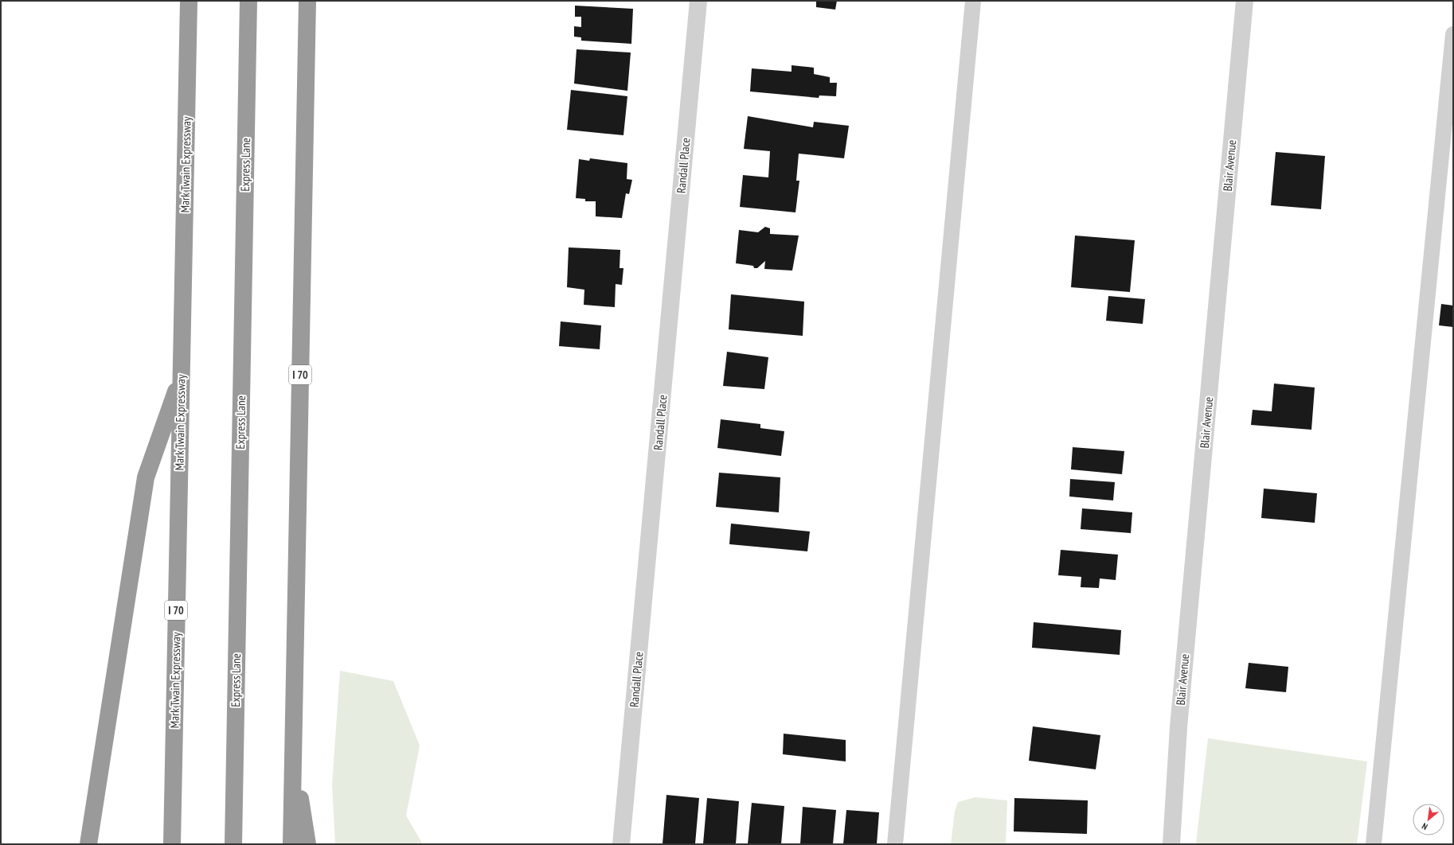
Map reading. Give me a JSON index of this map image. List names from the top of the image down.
{
  "streets": {
    "highway": ["Mark Twain Expressway", "Express Lane", "I 70"],
    "street": ["Randall Place", "Blair Avenue"]
  },
  "north": "bottom left"
}
